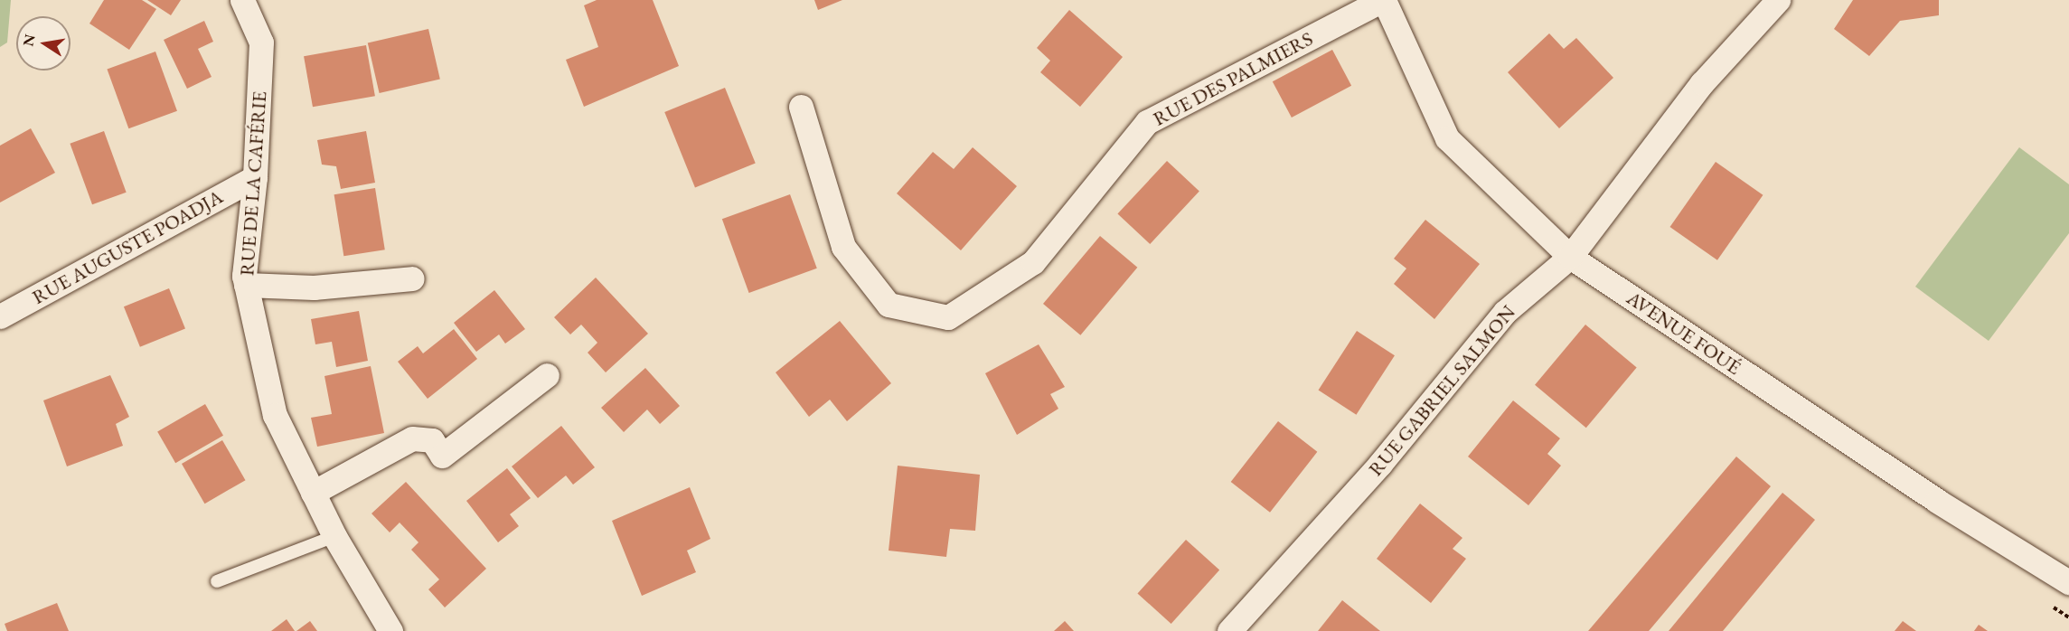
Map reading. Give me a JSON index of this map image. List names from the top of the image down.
{
  "streets": {
    "street": [
      "RUE DES PALMIERS",
      "RUE DE LA CAFÉRIE",
      "RUE AUGUSTE POADJA",
      "AVENUE FOUÉ",
      "RUE GABRIEL SALMON"
    ]
  },
  "crossings": [
    ["RUE DES PALMIERS", "AVENUE FOUÉ"],
    ["RUE DE LA CAFÉRIE", "RUE AUGUSTE POADJA"],
    ["AVENUE FOUÉ", "RUE GABRIEL SALMON"]
  ],
  "north": "left"
}
